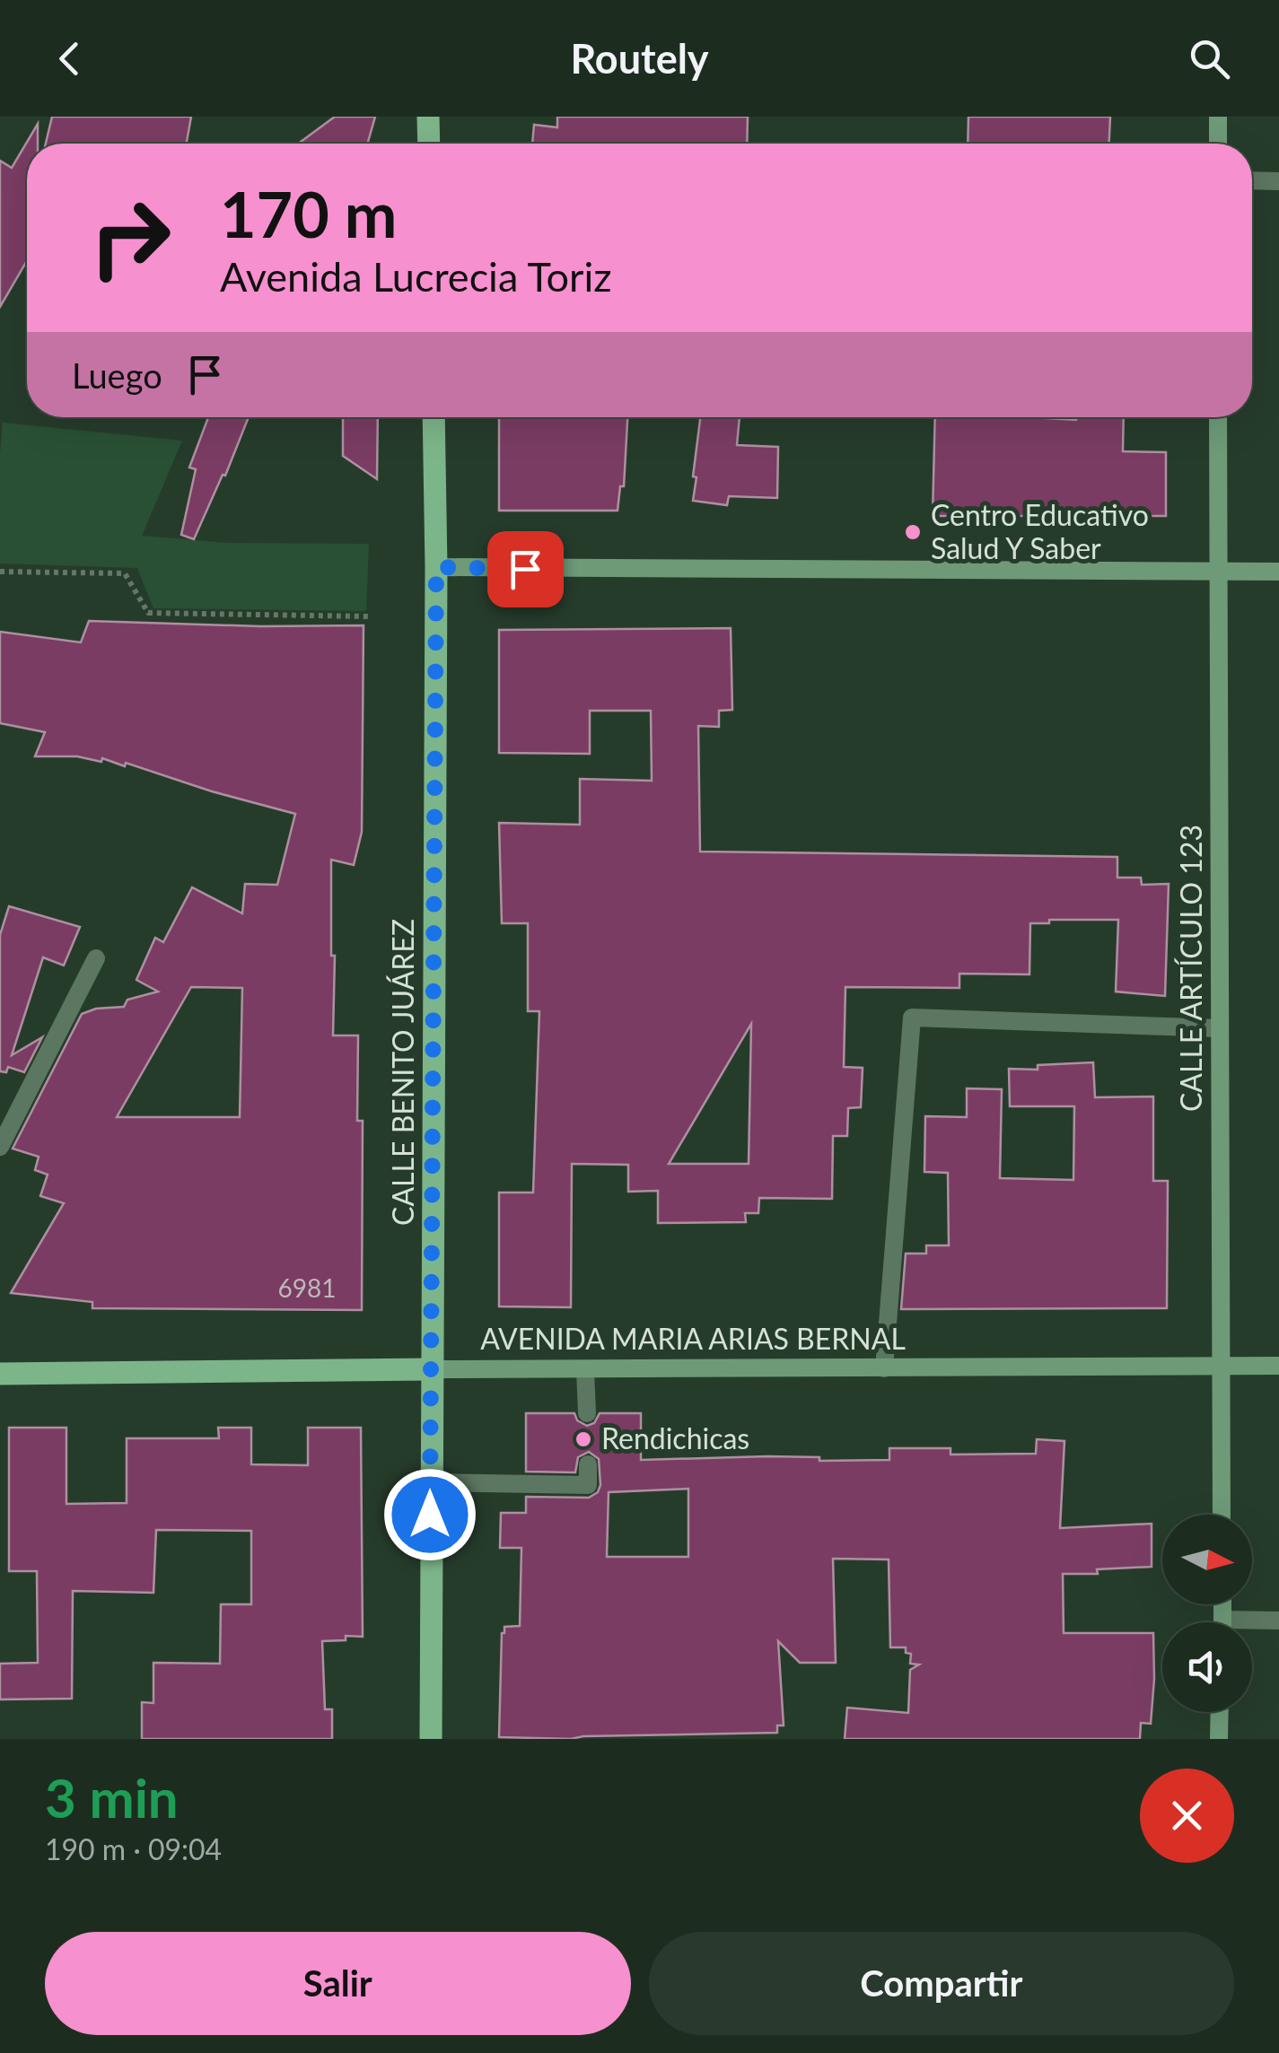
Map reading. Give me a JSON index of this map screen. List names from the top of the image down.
{
  "streets": {
    "main road": ["CALLE BENITO JUÁREZ", "AVENIDA MARIA ARIAS BERNAL"],
    "street": ["CALLE ARTÍCULO 123"]
  },
  "crossings": [
    ["CALLE ARTÍCULO 123", "AVENIDA MARIA ARIAS BERNAL"],
    ["CALLE BENITO JUÁREZ", "AVENIDA MARIA ARIAS BERNAL"]
  ],
  "places": ["Centro Educativo Salud Y Saber", "Rendichicas"],
  "house_numbers": ["6981"],
  "north": "right",
  "page": {
    "header": "Routely",
    "turn": ["170 m", "Avenida Lucrecia Toriz"],
    "then": "Luego",
    "heading": ["3 min", "190 m · 09:04"],
    "buttons": ["Salir", "Compartir"]
  }
}
